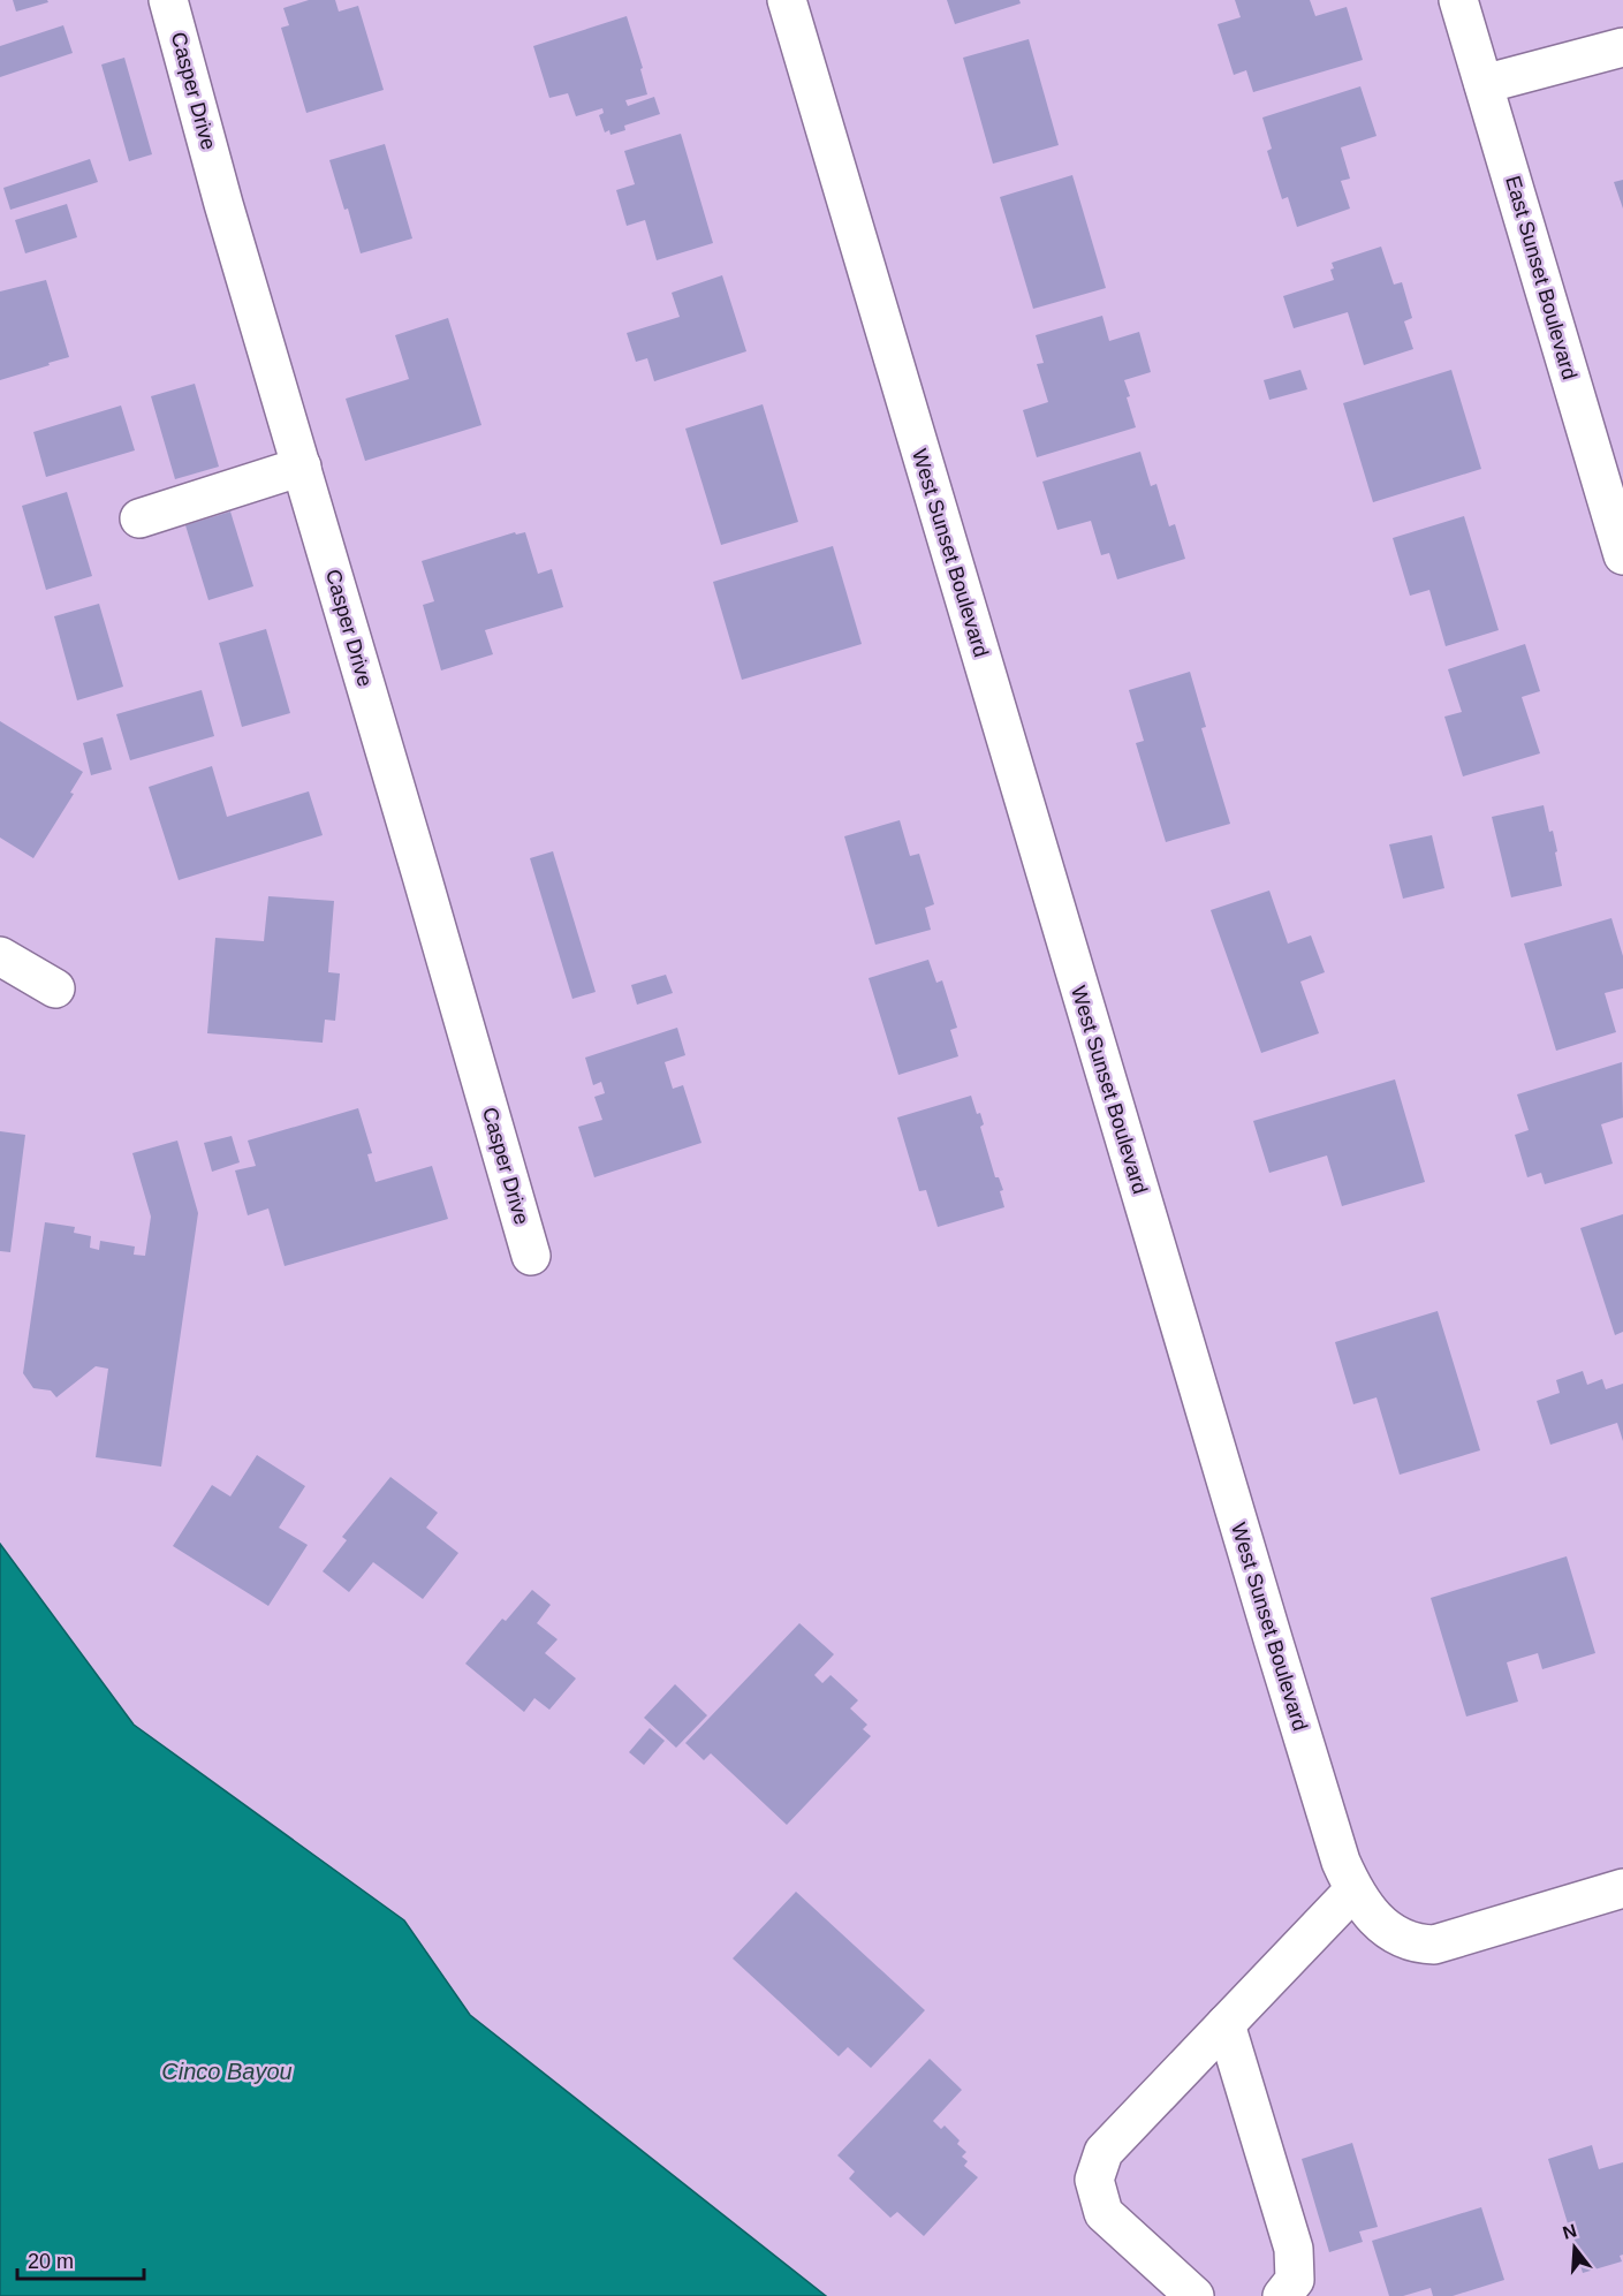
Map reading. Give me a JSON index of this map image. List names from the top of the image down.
{
  "streets": {
    "street": ["Casper Drive", "East Sunset Boulevard", "West Sunset Boulevard"]
  },
  "water": ["Cinco Bayou"],
  "scale_bar": "20 m",
  "north": "top"
}
